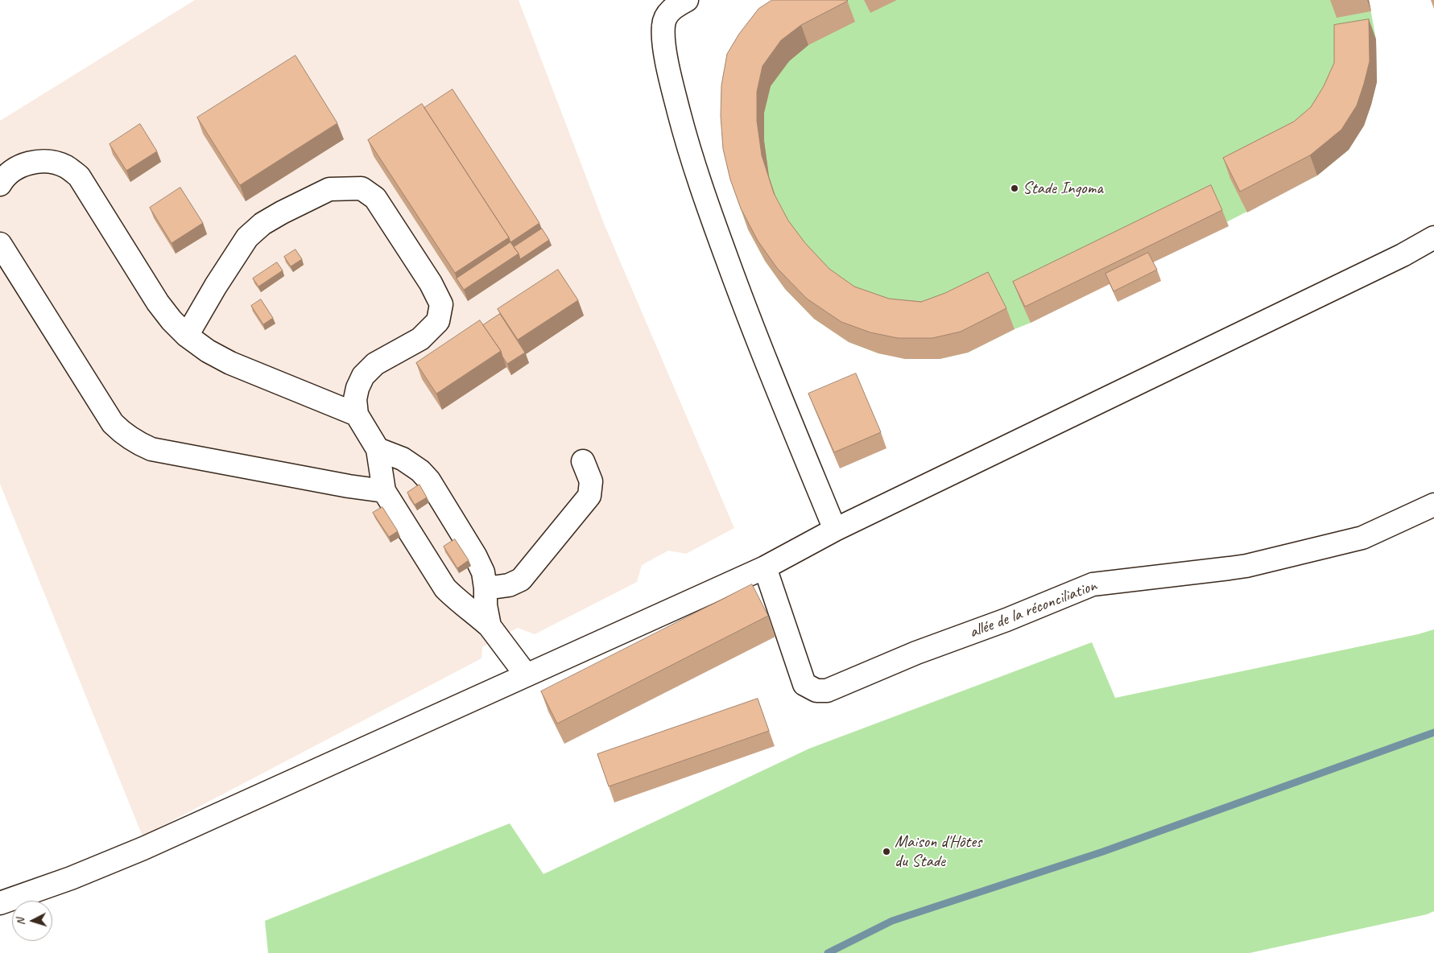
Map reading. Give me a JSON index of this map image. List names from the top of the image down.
{
  "streets": {
    "street": ["allée de la réconciliation"]
  },
  "places": ["Stade Ingoma", "Maison d'Hôtes du Stade"],
  "north": "left"
}
